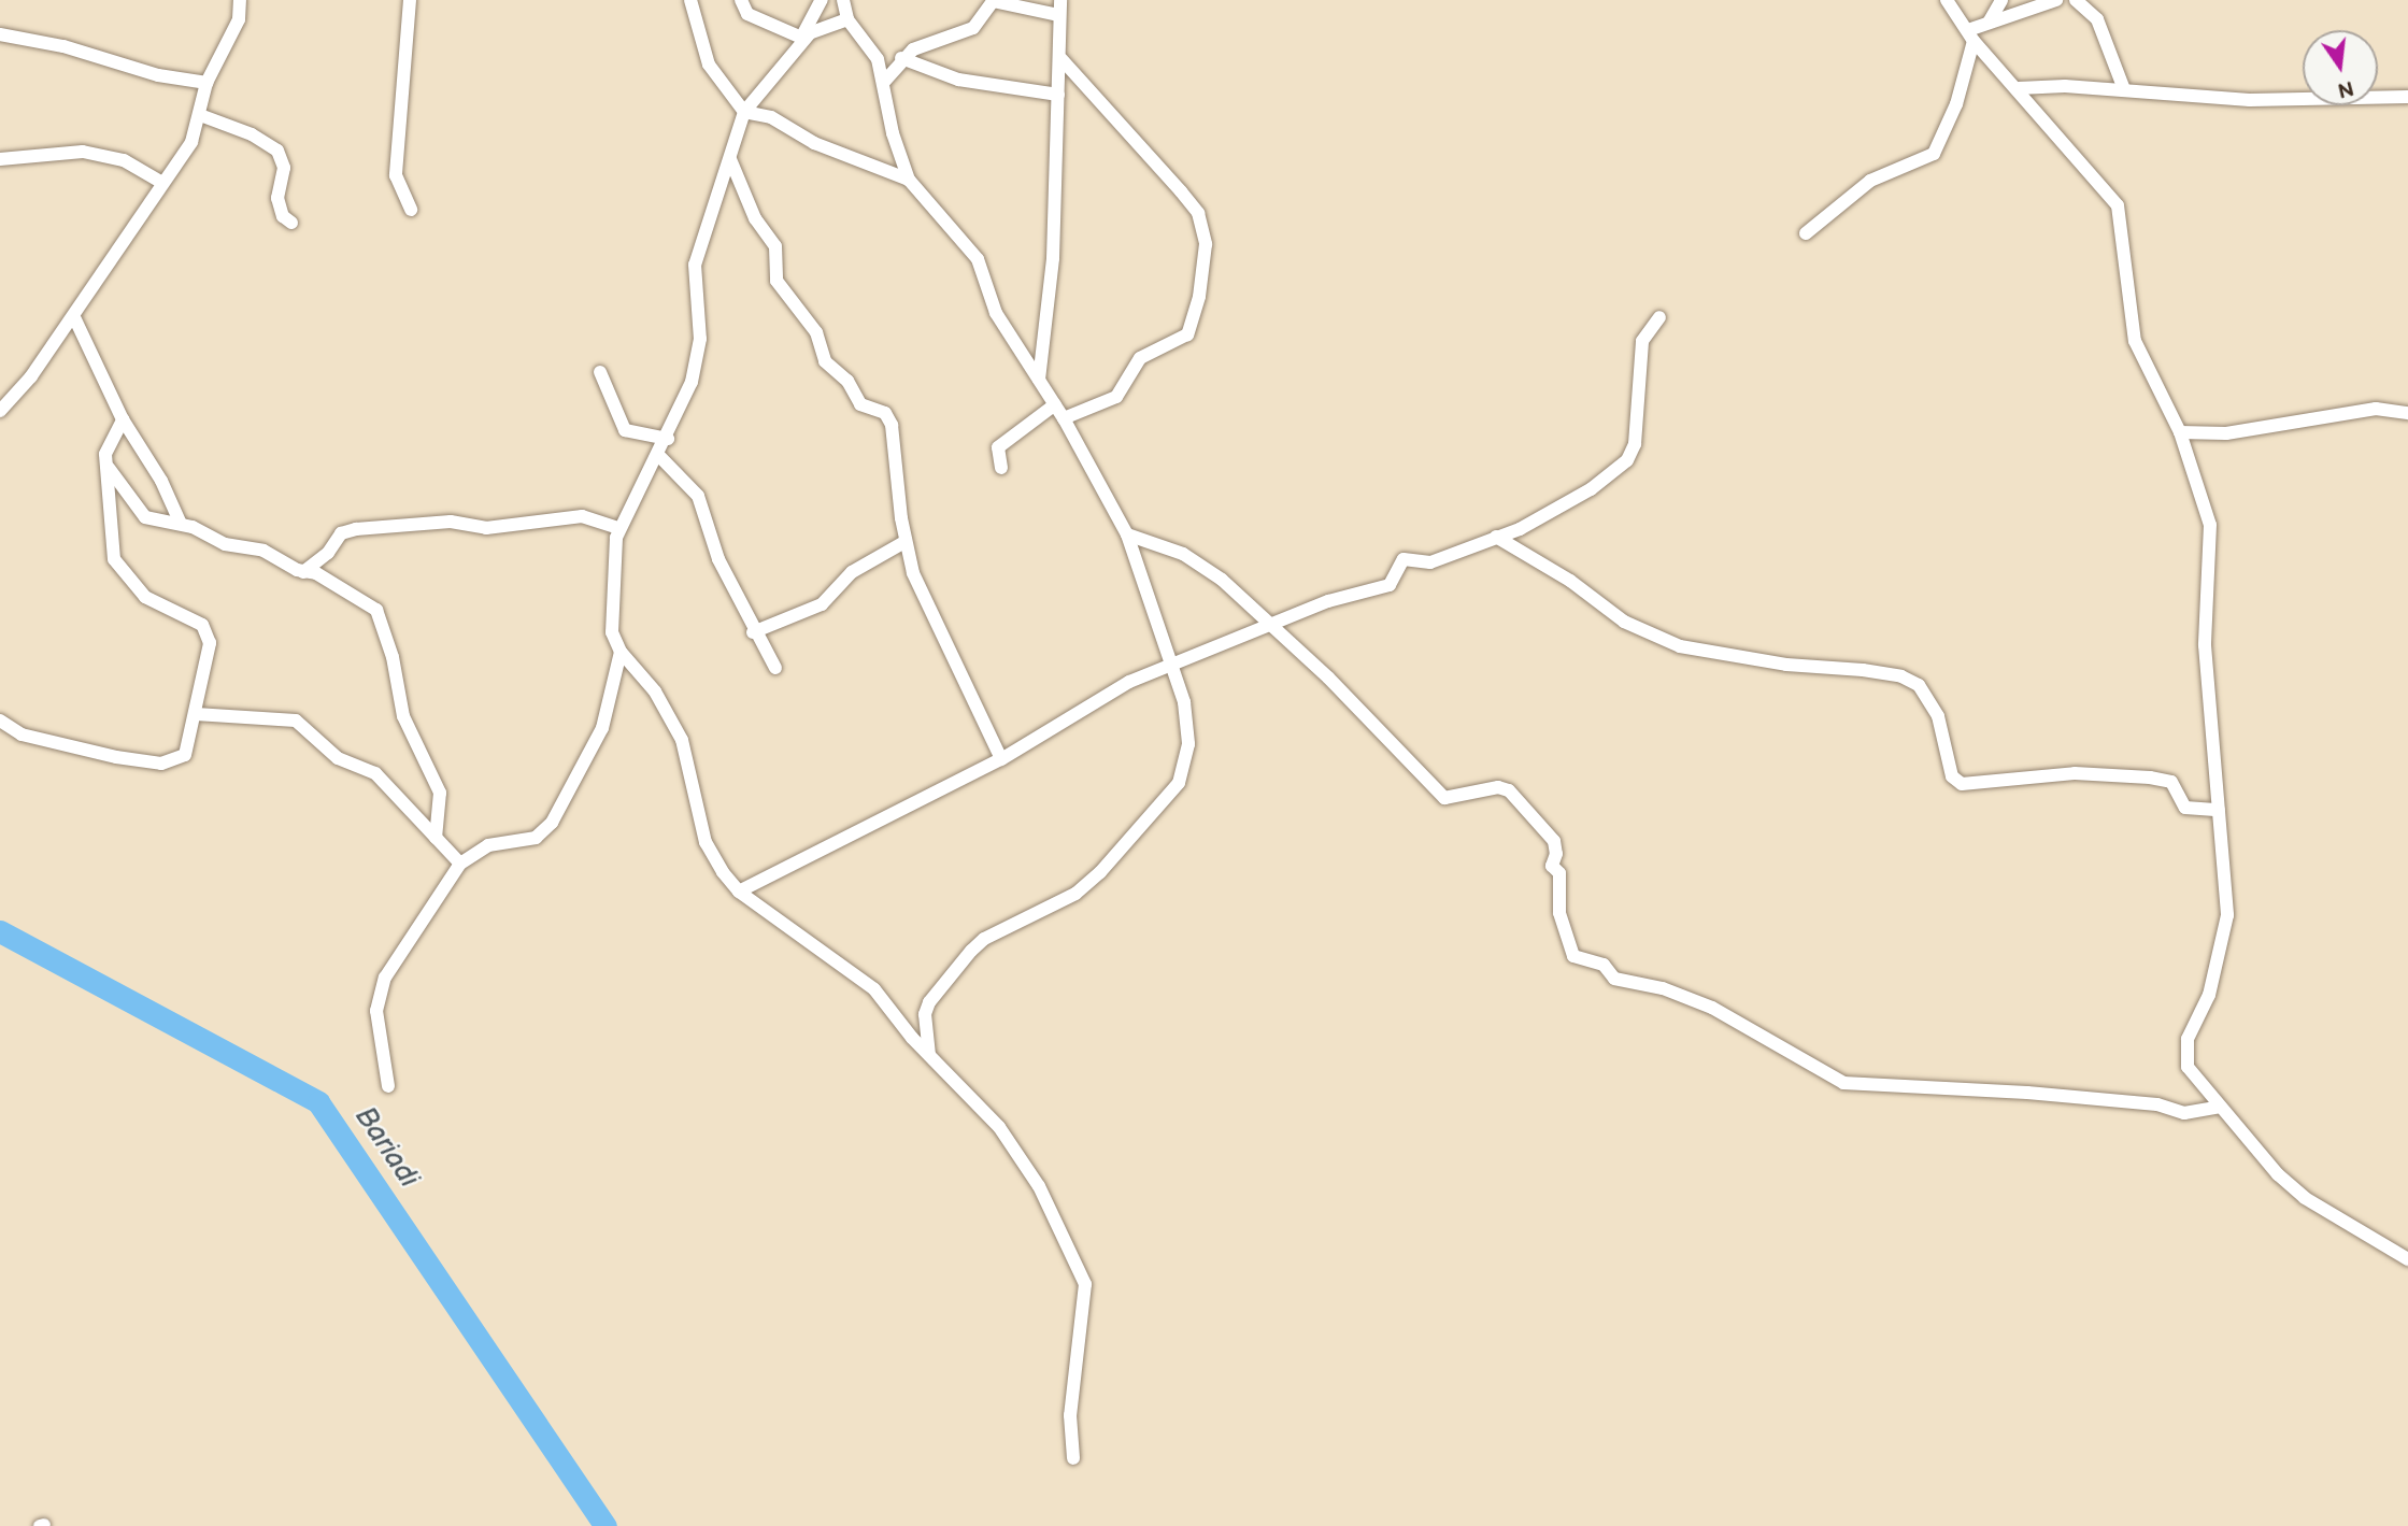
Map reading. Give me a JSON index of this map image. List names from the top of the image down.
{
  "water": ["Bariadi"],
  "north": "bottom"
}
